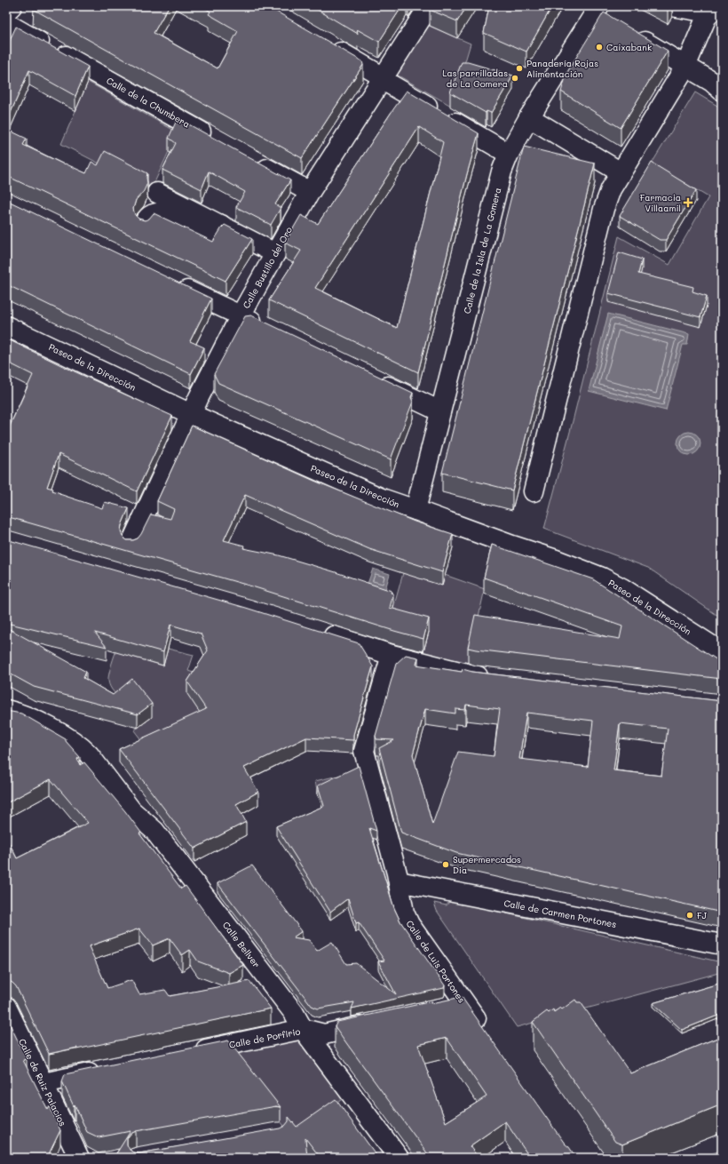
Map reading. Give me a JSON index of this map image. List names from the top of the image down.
{
  "streets": {
    "street": [
      "Calle de la Chumbera",
      "Calle de la Isla de La Gomera",
      "Calle Bustillo del Oro",
      "Paseo de la Dirección",
      "Calle de Carmen Portones",
      "Calle Bellver",
      "Calle de Luis Portones",
      "Calle de Porfirio",
      "Calle de Ruiz Palacios"
    ]
  },
  "crossings": [
    ["Calle de la Isla de La Gomera", "Paseo de la Dirección"],
    ["Calle Bustillo del Oro", "Paseo de la Dirección"],
    ["Calle de Carmen Portones", "Calle de Luis Portones"],
    ["Calle Bellver", "Calle de Porfirio"]
  ],
  "places": {
    "other": [
      "Caixabank",
      "Panadería Rojas Alimentación",
      "Las parrilladas de La Gomera",
      "Supermercados Dia",
      "FJ"
    ],
    "health": ["Farmacia Villaamil"]
  }
}
